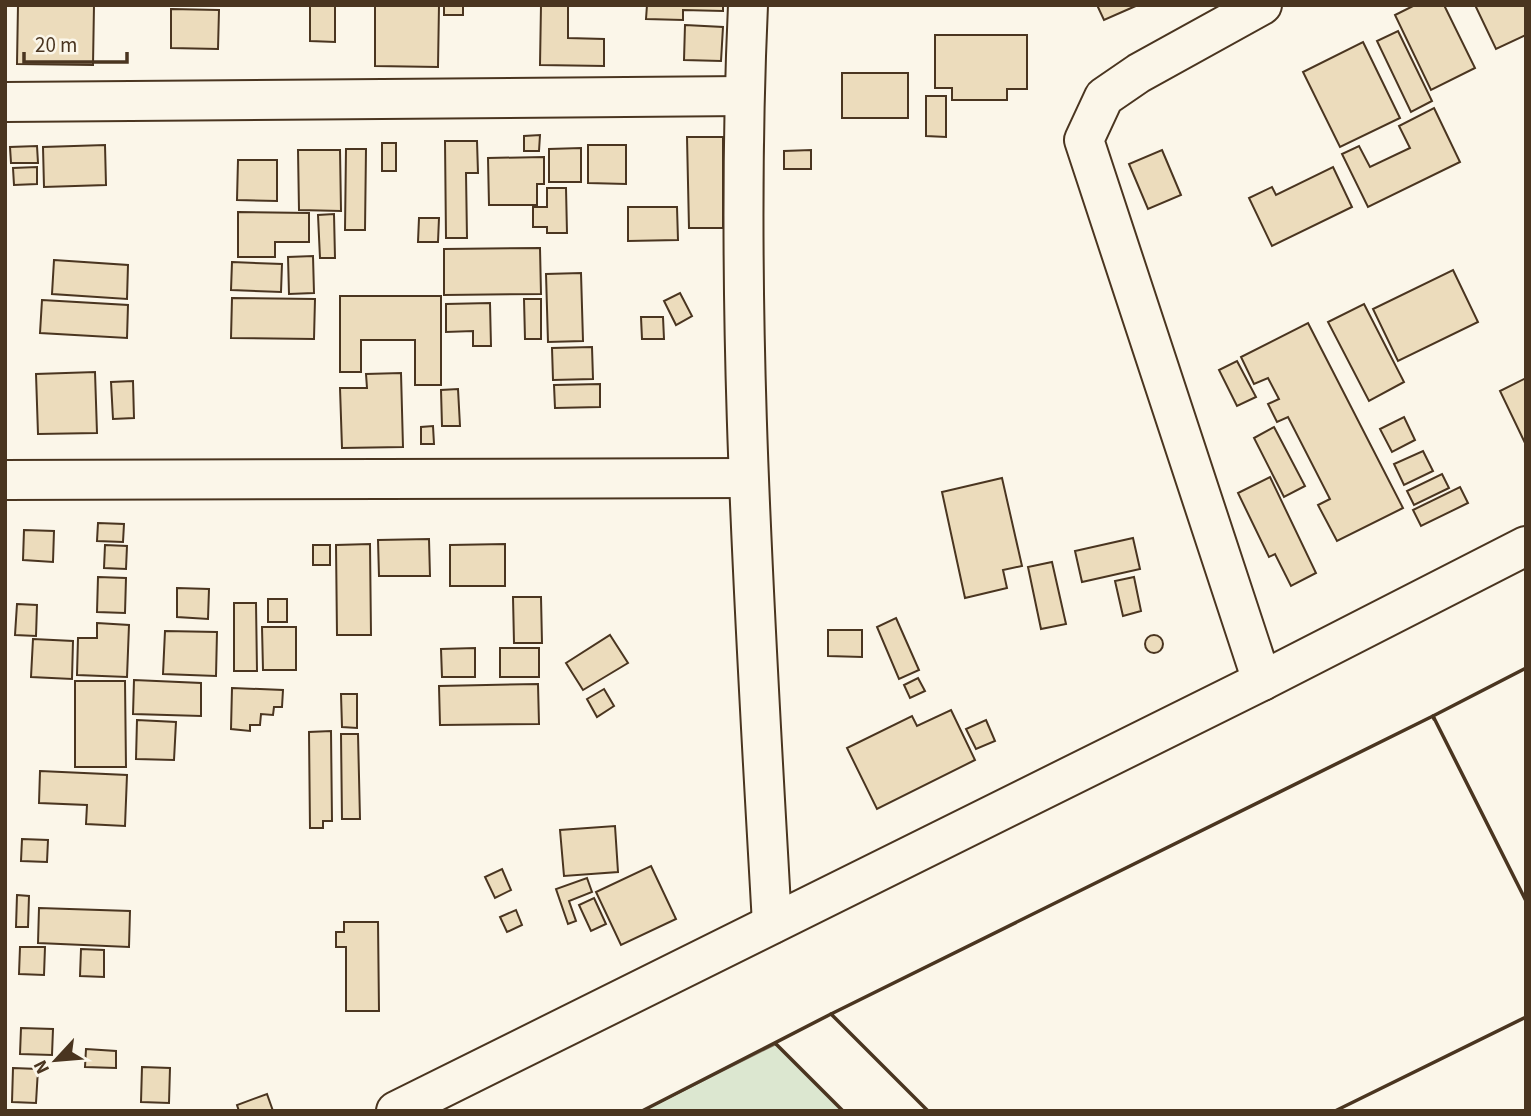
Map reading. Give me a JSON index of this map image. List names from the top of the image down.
{
  "scale_bar": "20 m",
  "north": "bottom left"
}
